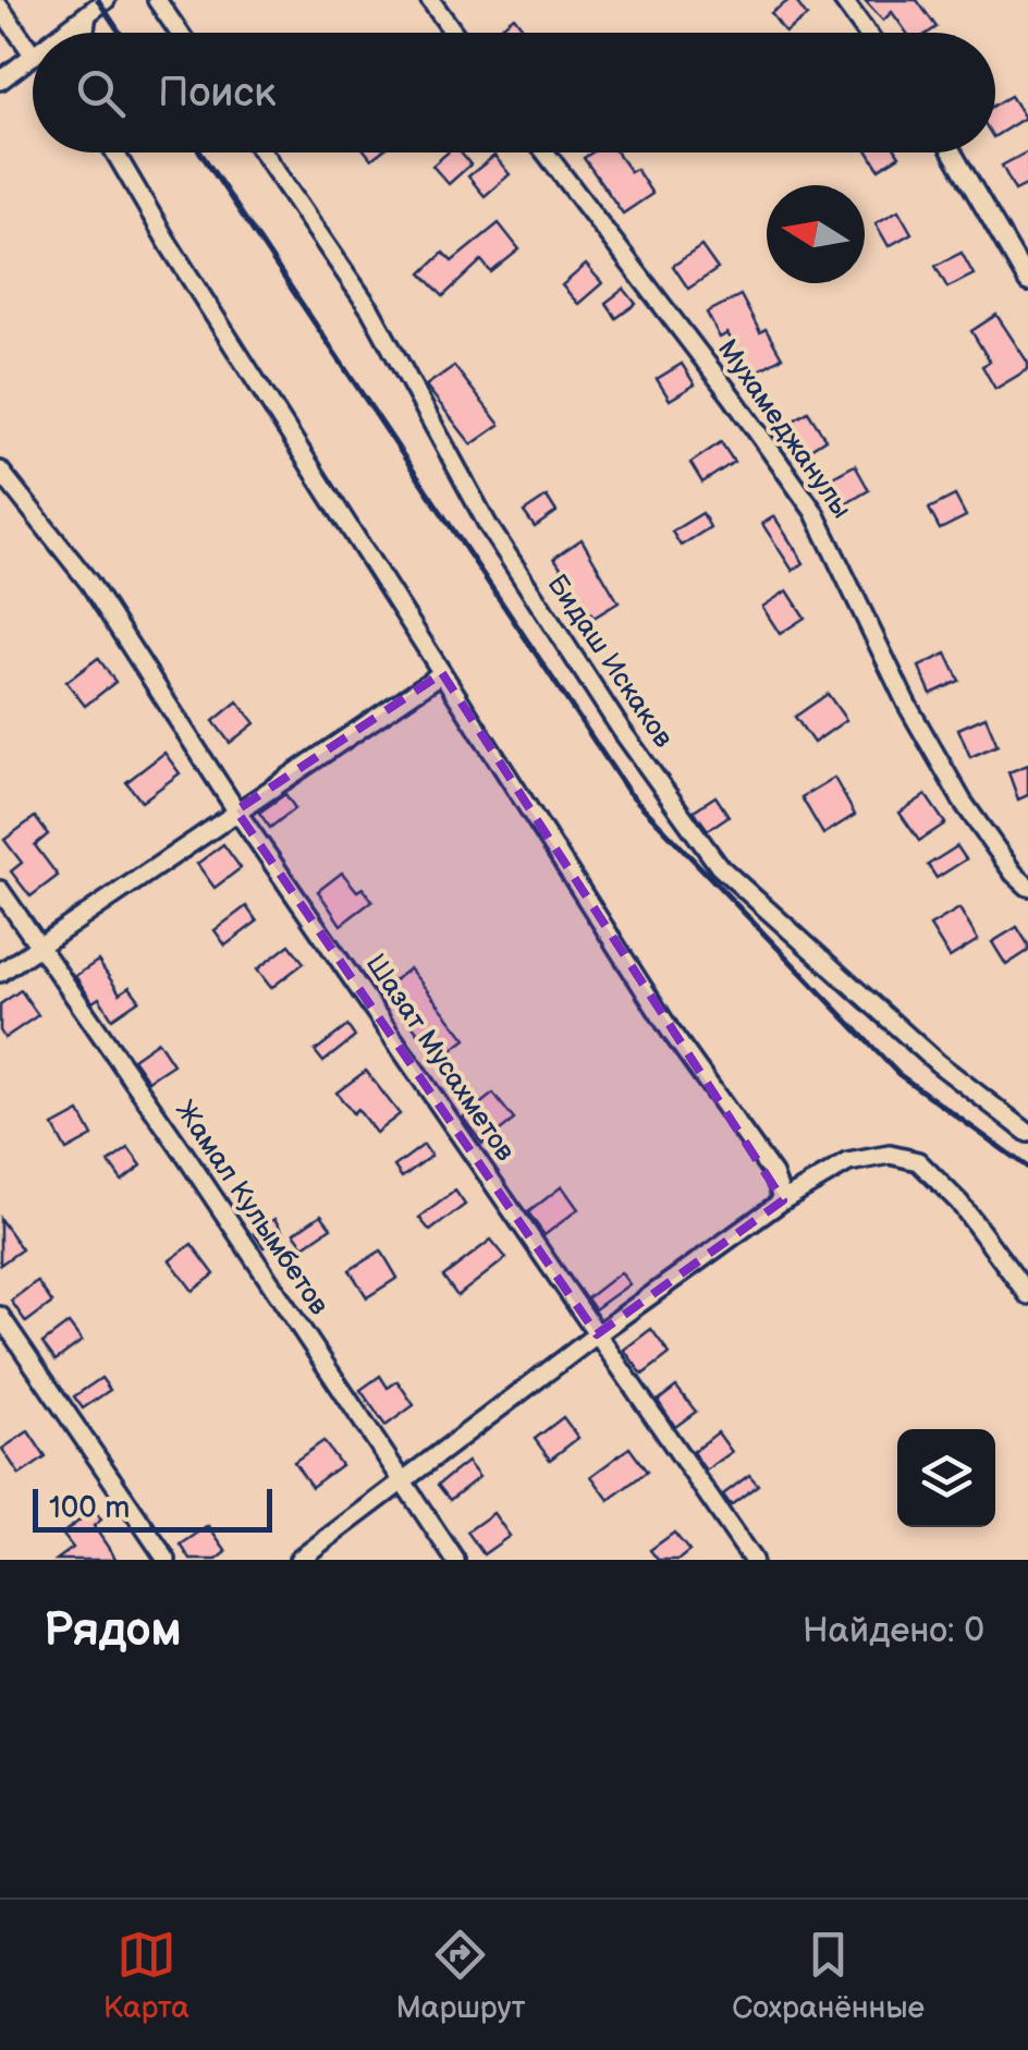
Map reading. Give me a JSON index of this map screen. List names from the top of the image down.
{
  "streets": {
    "street": [
      "Мухамеджанулы",
      "Бидаш Искаков",
      "Шазат Мусахметов",
      "Жамал Кулымбетов"
    ]
  },
  "scale_bar": "100 m",
  "north": "left",
  "page": {
    "search": "Поиск",
    "scale": "100 m",
    "heading": ["Рядом", "Найдено: 0"],
    "nav": ["Карта", "Маршрут", "Сохранённые"]
  }
}
